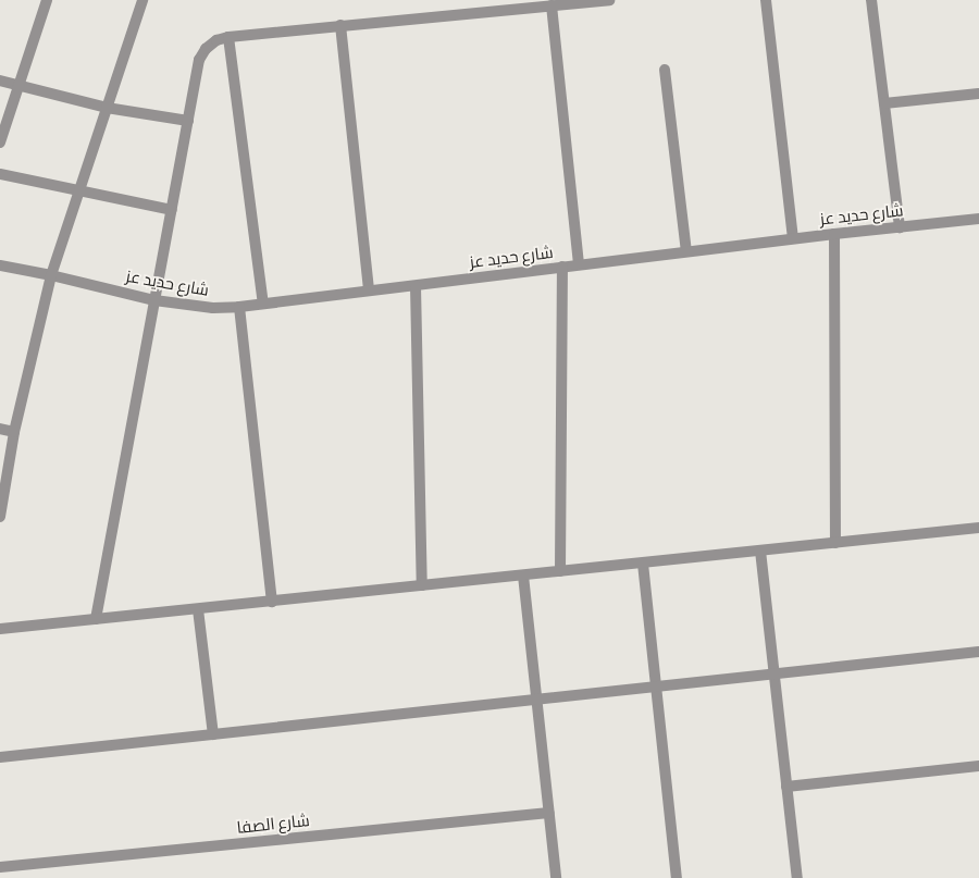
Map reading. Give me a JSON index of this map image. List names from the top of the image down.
{
  "streets": {
    "street": ["شارع حديد عز", "شارع الصفا"]
  }
}
